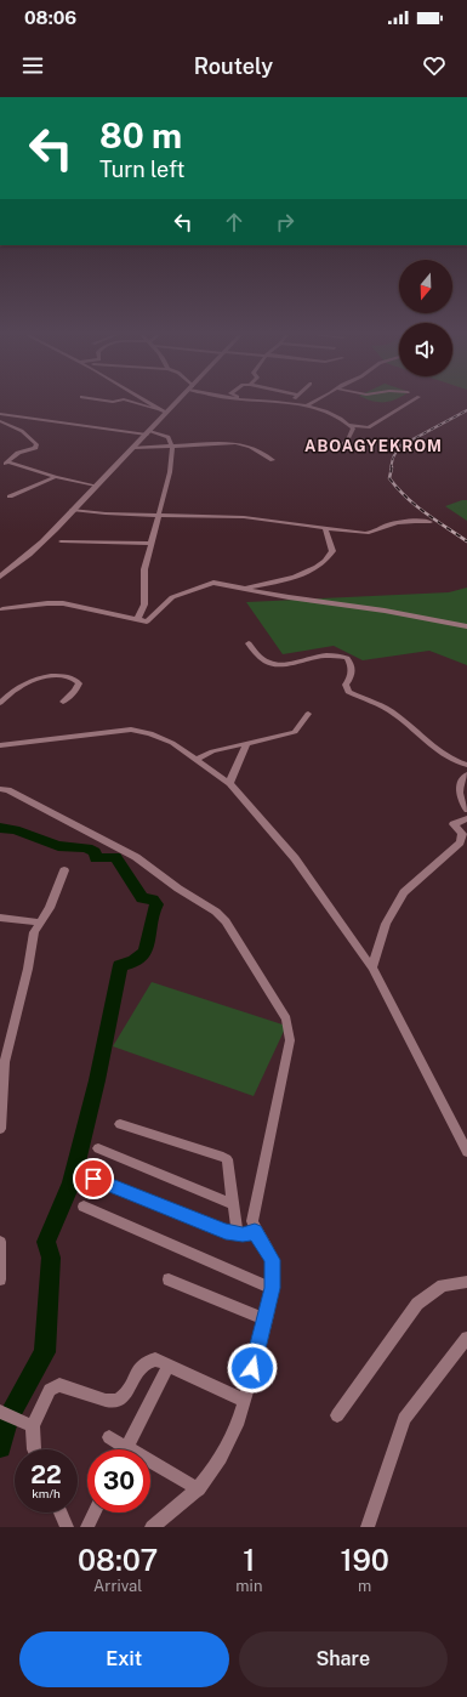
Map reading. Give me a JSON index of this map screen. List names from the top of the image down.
{
  "districts": ["ABOAGYEKROM"],
  "north": "bottom",
  "page": {
    "status": "08:06",
    "header": "Routely",
    "turn": ["80 m", "Turn left"],
    "speed": "22 km/h",
    "limit": "30",
    "eta": [
      "08:07",
      "Arrival",
      "1",
      "min",
      "190",
      "m"
    ],
    "buttons": ["Exit", "Share"]
  }
}
